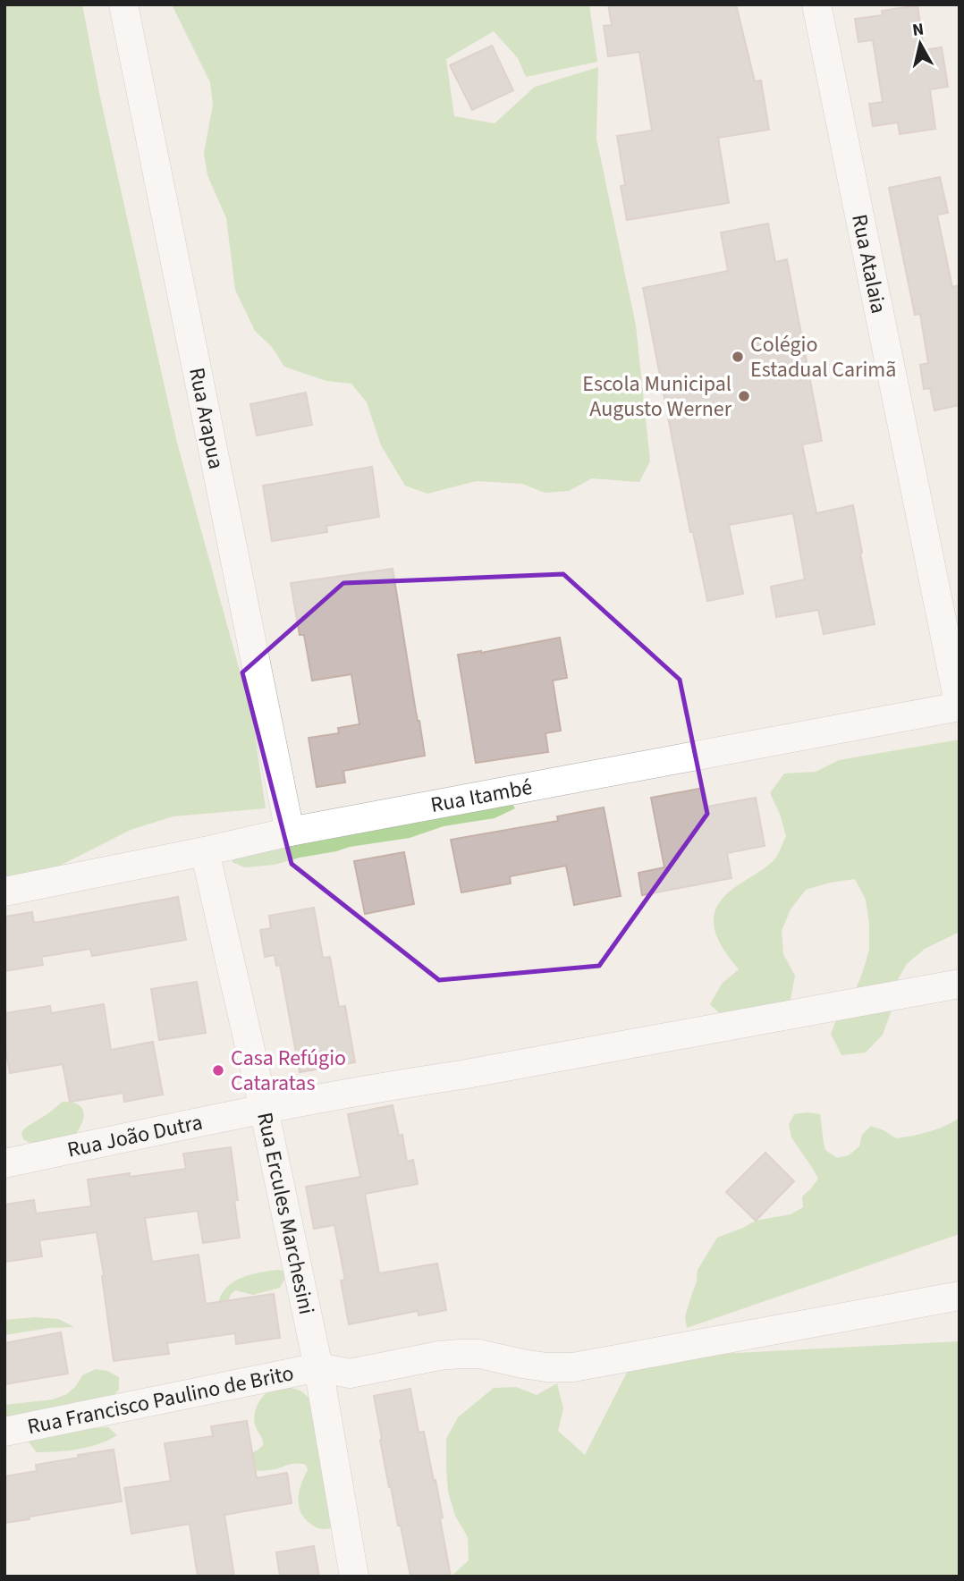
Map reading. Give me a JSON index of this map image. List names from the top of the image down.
{
  "streets": {
    "street": [
      "Rua Atalaia",
      "Rua Arapua",
      "Rua Itambé",
      "Rua João Dutra",
      "Rua Ercules Marchesini",
      "Rua Francisco Paulino de Brito"
    ]
  },
  "crossings": [
    ["Rua Atalaia", "Rua Itambé"],
    ["Rua Arapua", "Rua Itambé"],
    ["Rua Itambé", "Rua Ercules Marchesini"],
    ["Rua João Dutra", "Rua Ercules Marchesini"],
    ["Rua Ercules Marchesini", "Rua Francisco Paulino de Brito"]
  ],
  "places": ["Colégio Estadual Carimã", "Escola Municipal Augusto Werner", "Casa Refúgio Cataratas"],
  "north": "top"
}
